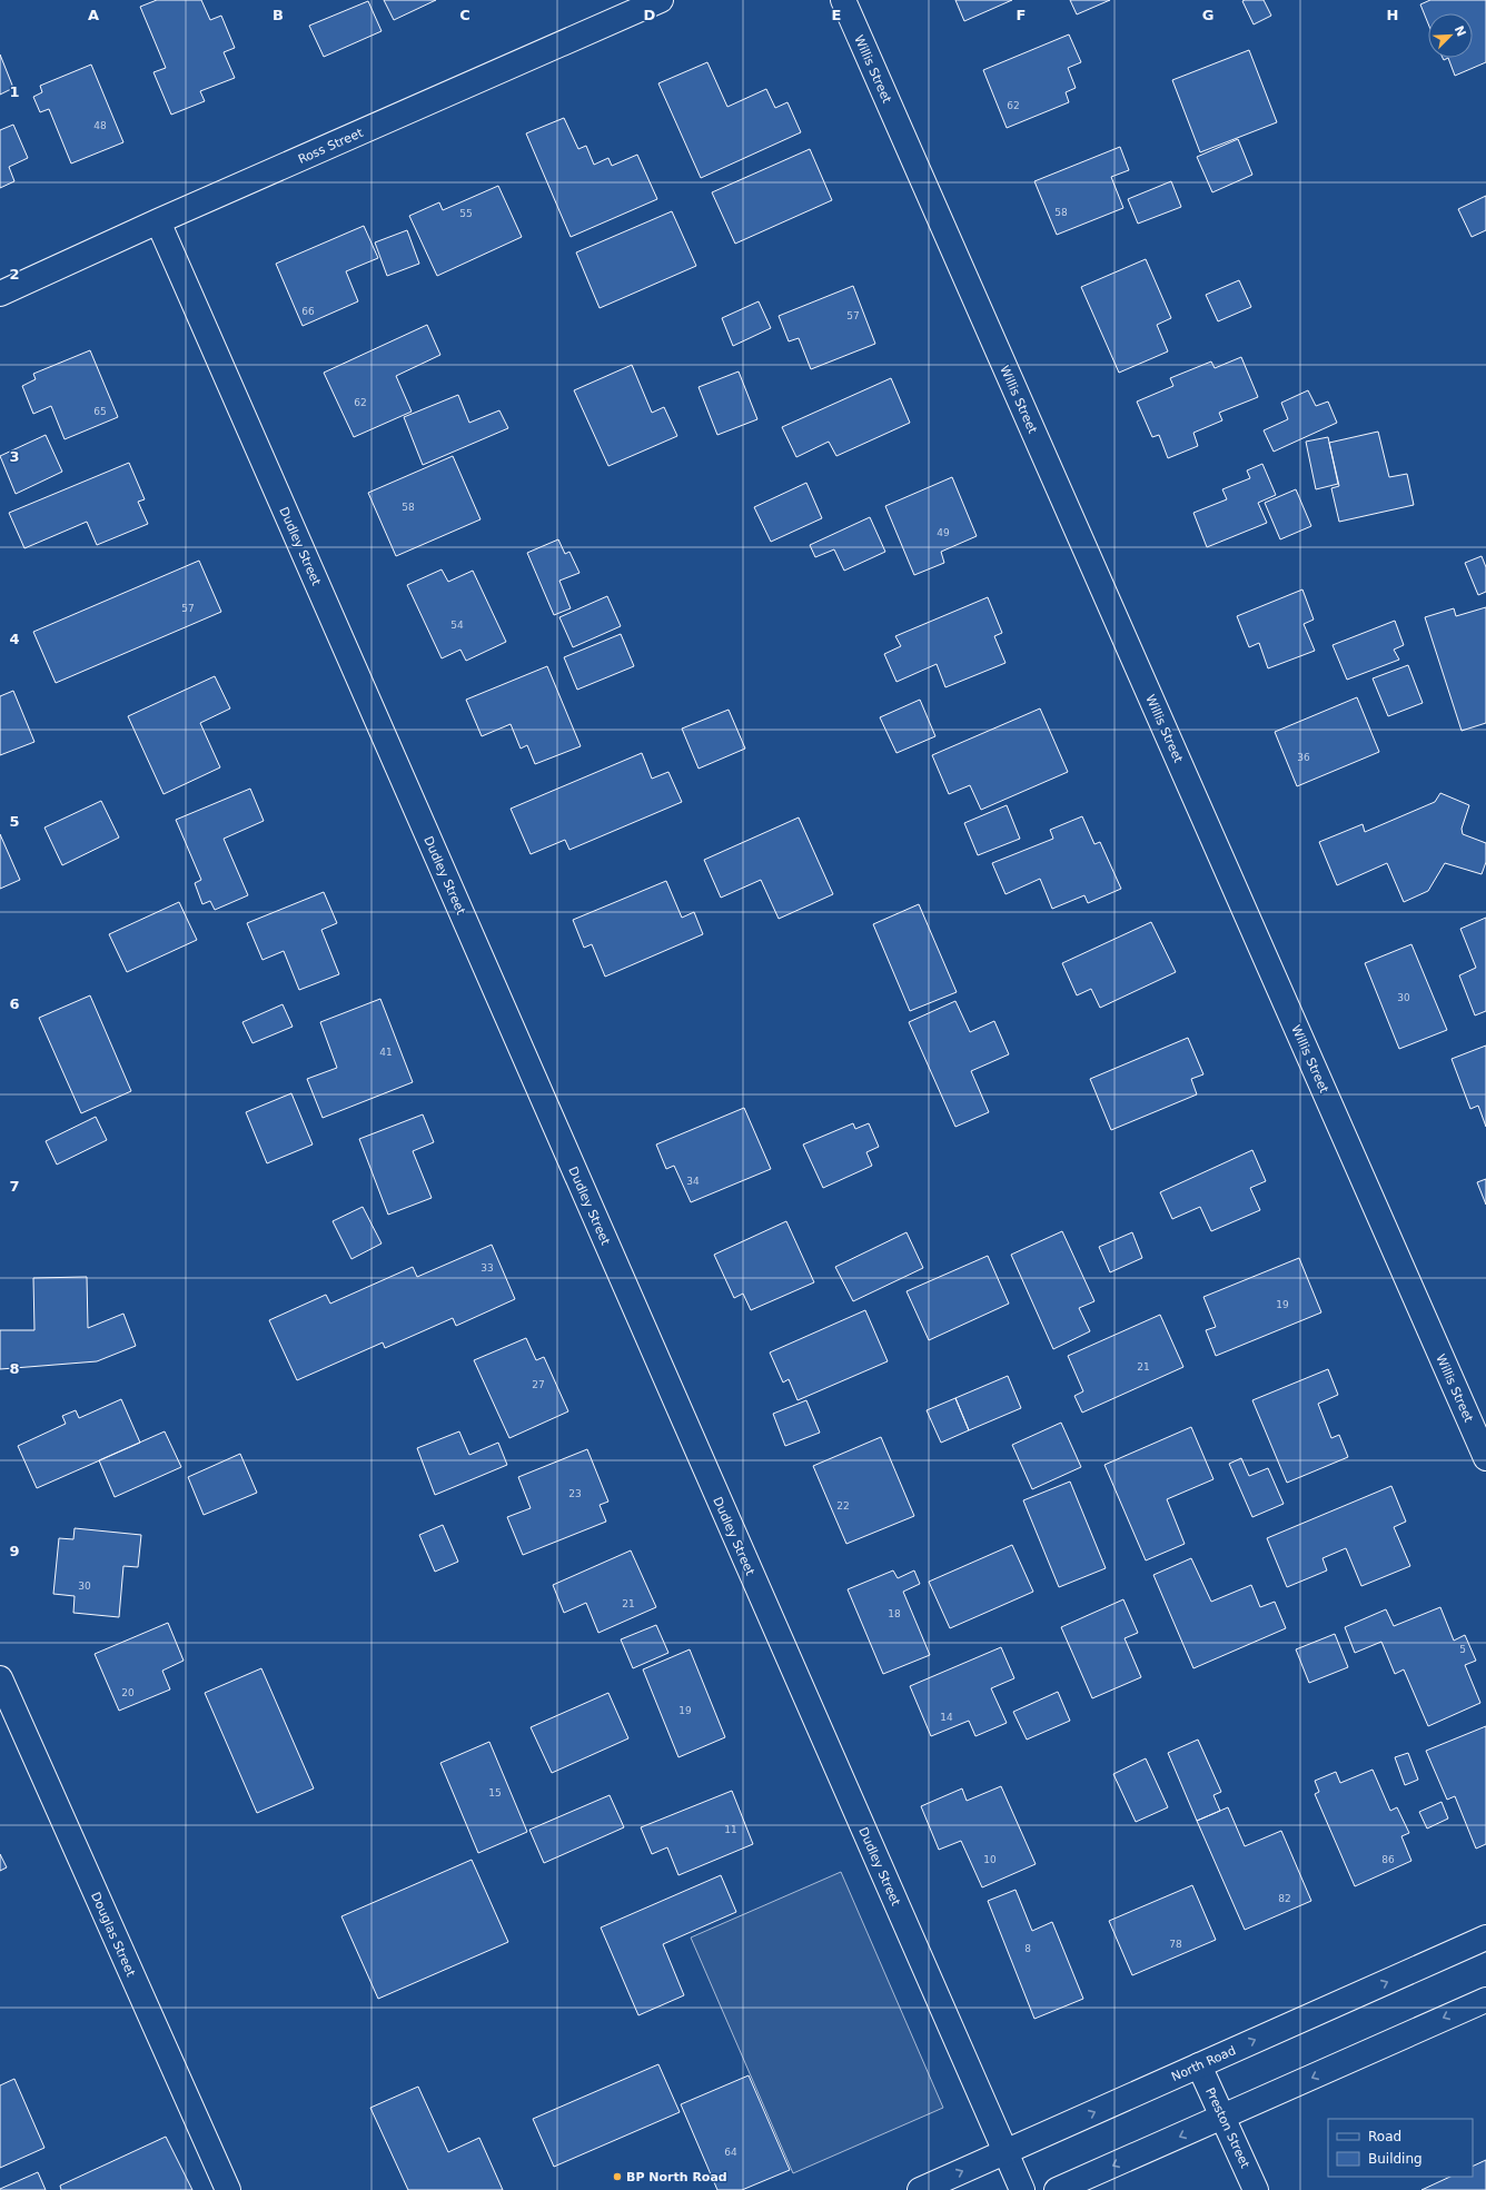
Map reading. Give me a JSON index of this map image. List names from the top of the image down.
{
  "streets": {
    "street": [
      "Willis Street",
      "Ross Street",
      "Dudley Street",
      "Douglas Street",
      "North Road",
      "Preston Street"
    ]
  },
  "crossings": [
    ["Ross Street", "Dudley Street"],
    ["Dudley Street", "North Road"],
    ["North Road", "Preston Street"]
  ],
  "places": ["BP North Road"],
  "house_numbers": [
    "62",
    "48",
    "58",
    "55",
    "66",
    "57",
    "62",
    "65",
    "58",
    "49",
    "57",
    "54",
    "36",
    "30",
    "41",
    "34",
    "33",
    "19",
    "21",
    "27",
    "23",
    "22",
    "30",
    "21",
    "18",
    "5",
    "20",
    "19",
    "14",
    "15",
    "11",
    "10",
    "86",
    "82",
    "78",
    "8",
    "64"
  ],
  "legend": ["Road", "Building"],
  "north": "top right",
  "grid": {
    "columns": [
      "A",
      "B",
      "C",
      "D",
      "E",
      "F",
      "G",
      "H"
    ],
    "rows": [
      "1",
      "2",
      "3",
      "4",
      "5",
      "6",
      "7",
      "8",
      "9"
    ]
  }
}
